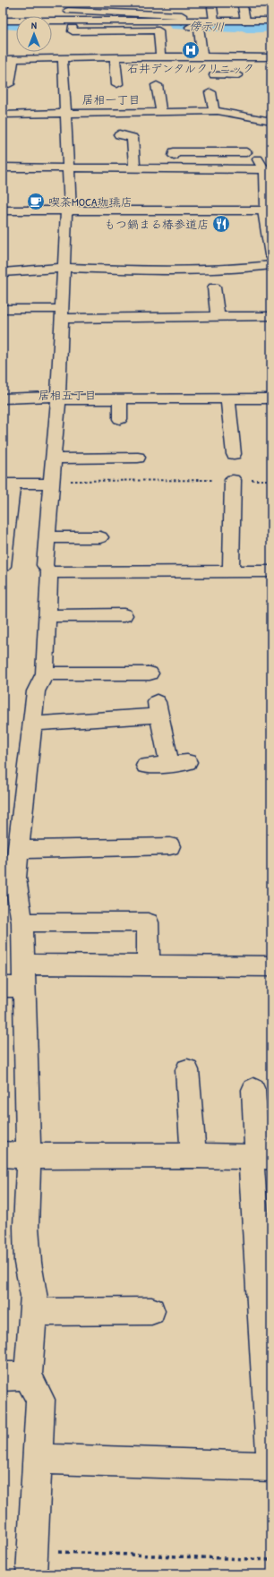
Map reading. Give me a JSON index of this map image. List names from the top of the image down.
{
  "districts": ["居相一丁目", "居相五丁目"],
  "water": ["傍示川"],
  "places": {
    "hospital": ["石井デンタルクリニック"],
    "cafe": ["喫茶MOCA珈琲店"],
    "restaurant": ["もつ鍋まる椿参道店"]
  },
  "north": "top"
}
